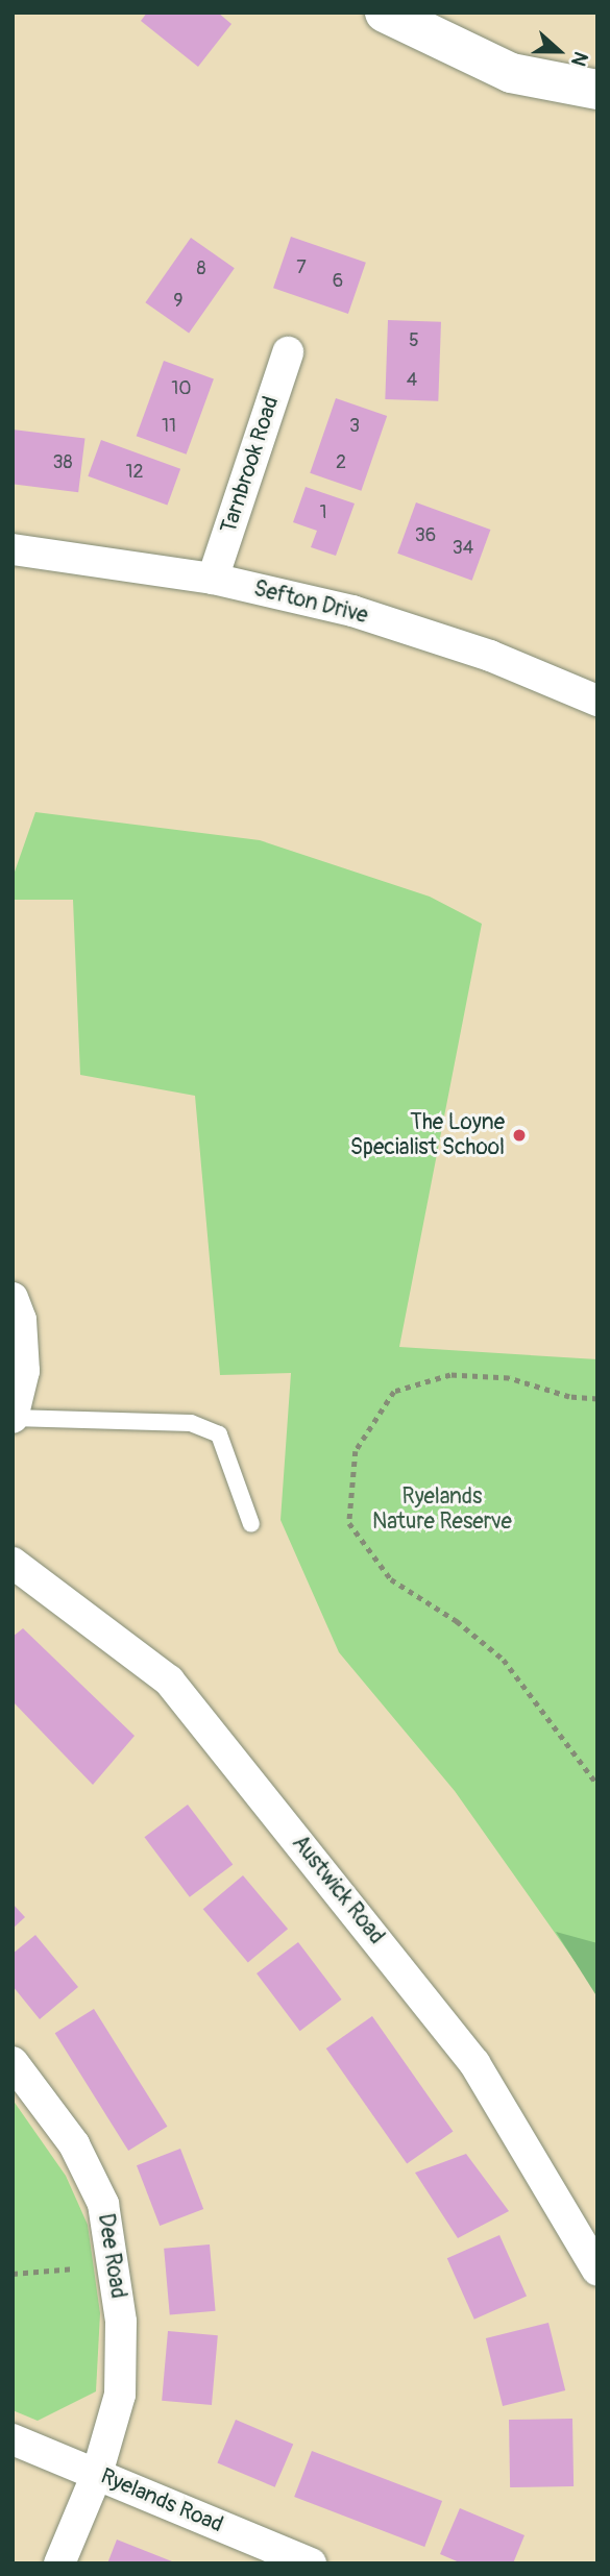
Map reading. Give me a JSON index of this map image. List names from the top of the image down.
{
  "streets": {
    "street": [
      "Tarnbrook Road",
      "Sefton Drive",
      "Austwick Road",
      "Dee Road",
      "Ryelands Road"
    ]
  },
  "crossings": [
    ["Tarnbrook Road", "Sefton Drive"],
    ["Dee Road", "Ryelands Road"]
  ],
  "parks": ["Ryelands Nature Reserve"],
  "places": ["The Loyne Specialist School"],
  "house_numbers": [
    "7",
    "8",
    "6",
    "9",
    "5",
    "4",
    "10",
    "11",
    "3",
    "38",
    "2",
    "12",
    "1",
    "36",
    "34"
  ],
  "north": "right"
}
